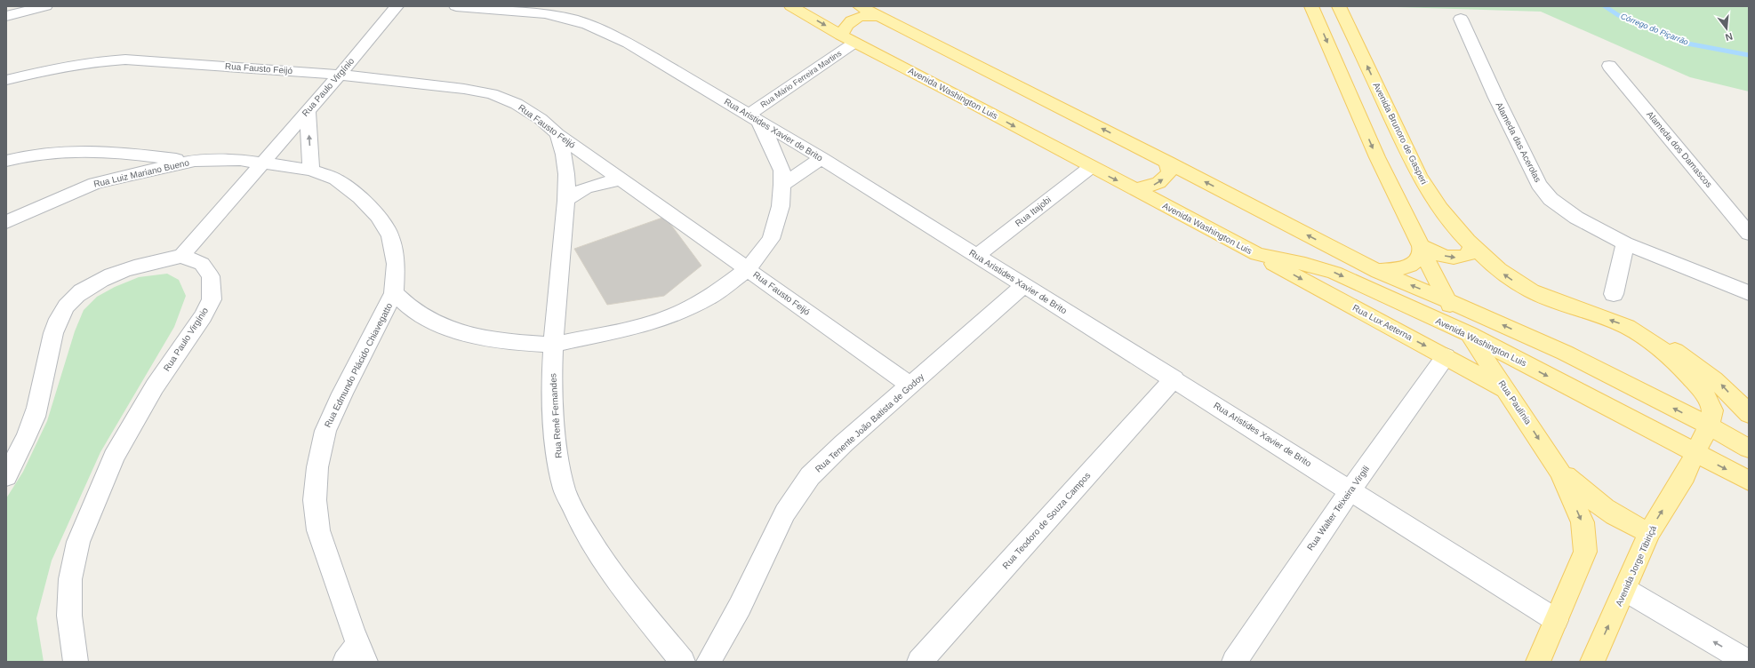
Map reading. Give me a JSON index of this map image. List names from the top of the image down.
{
  "streets": {
    "main road": [
      "Avenida Washington Luis",
      "Avenida Brunoro de Gasperi",
      "Rua Lux Aeterna",
      "Rua Paulínia",
      "Avenida Jorge Tibiriçá"
    ],
    "street": [
      "Rua Fausto Feijó",
      "Rua Mário Ferreira Martins",
      "Rua Paulo Virgínio",
      "Rua Aristides Xavier de Brito",
      "Alameda das Acerolas",
      "Alameda dos Damascos",
      "Rua Luiz Mariano Bueno",
      "Rua Itajobi",
      "Rua Edmundo Plácido Chiavegatto",
      "Rua Renê Fernandes",
      "Rua Tenente João Batista de Godoy",
      "Rua Walter Teixeira Virgili",
      "Rua Teodoro de Souza Campos"
    ]
  },
  "crossings": [
    ["Rua Fausto Feijó", "Rua Paulo Virgínio"],
    ["Rua Fausto Feijó", "Rua Renê Fernandes"],
    ["Rua Fausto Feijó", "Rua Tenente João Batista de Godoy"],
    ["Rua Mário Ferreira Martins", "Avenida Washington Luis"],
    ["Rua Mário Ferreira Martins", "Rua Aristides Xavier de Brito"],
    ["Rua Paulo Virgínio", "Rua Luiz Mariano Bueno"],
    ["Rua Paulo Virgínio", "Rua Edmundo Plácido Chiavegatto"],
    ["Avenida Washington Luis", "Avenida Brunoro de Gasperi"],
    ["Avenida Washington Luis", "Rua Itajobi"],
    ["Avenida Washington Luis", "Rua Lux Aeterna"],
    ["Avenida Washington Luis", "Rua Paulínia"],
    ["Avenida Washington Luis", "Avenida Jorge Tibiriçá"],
    ["Rua Aristides Xavier de Brito", "Rua Itajobi"],
    ["Rua Aristides Xavier de Brito", "Rua Tenente João Batista de Godoy"],
    ["Rua Aristides Xavier de Brito", "Rua Walter Teixeira Virgili"],
    ["Rua Aristides Xavier de Brito", "Rua Teodoro de Souza Campos"],
    ["Avenida Brunoro de Gasperi", "Avenida Jorge Tibiriçá"],
    ["Rua Luiz Mariano Bueno", "Rua Edmundo Plácido Chiavegatto"],
    ["Rua Lux Aeterna", "Rua Paulínia"],
    ["Rua Lux Aeterna", "Rua Walter Teixeira Virgili"]
  ],
  "one_way": ["Rua Paulínia", "Avenida Jorge Tibiriçá"],
  "water": ["Córrego do Piçarrão"],
  "north": "bottom"
}
